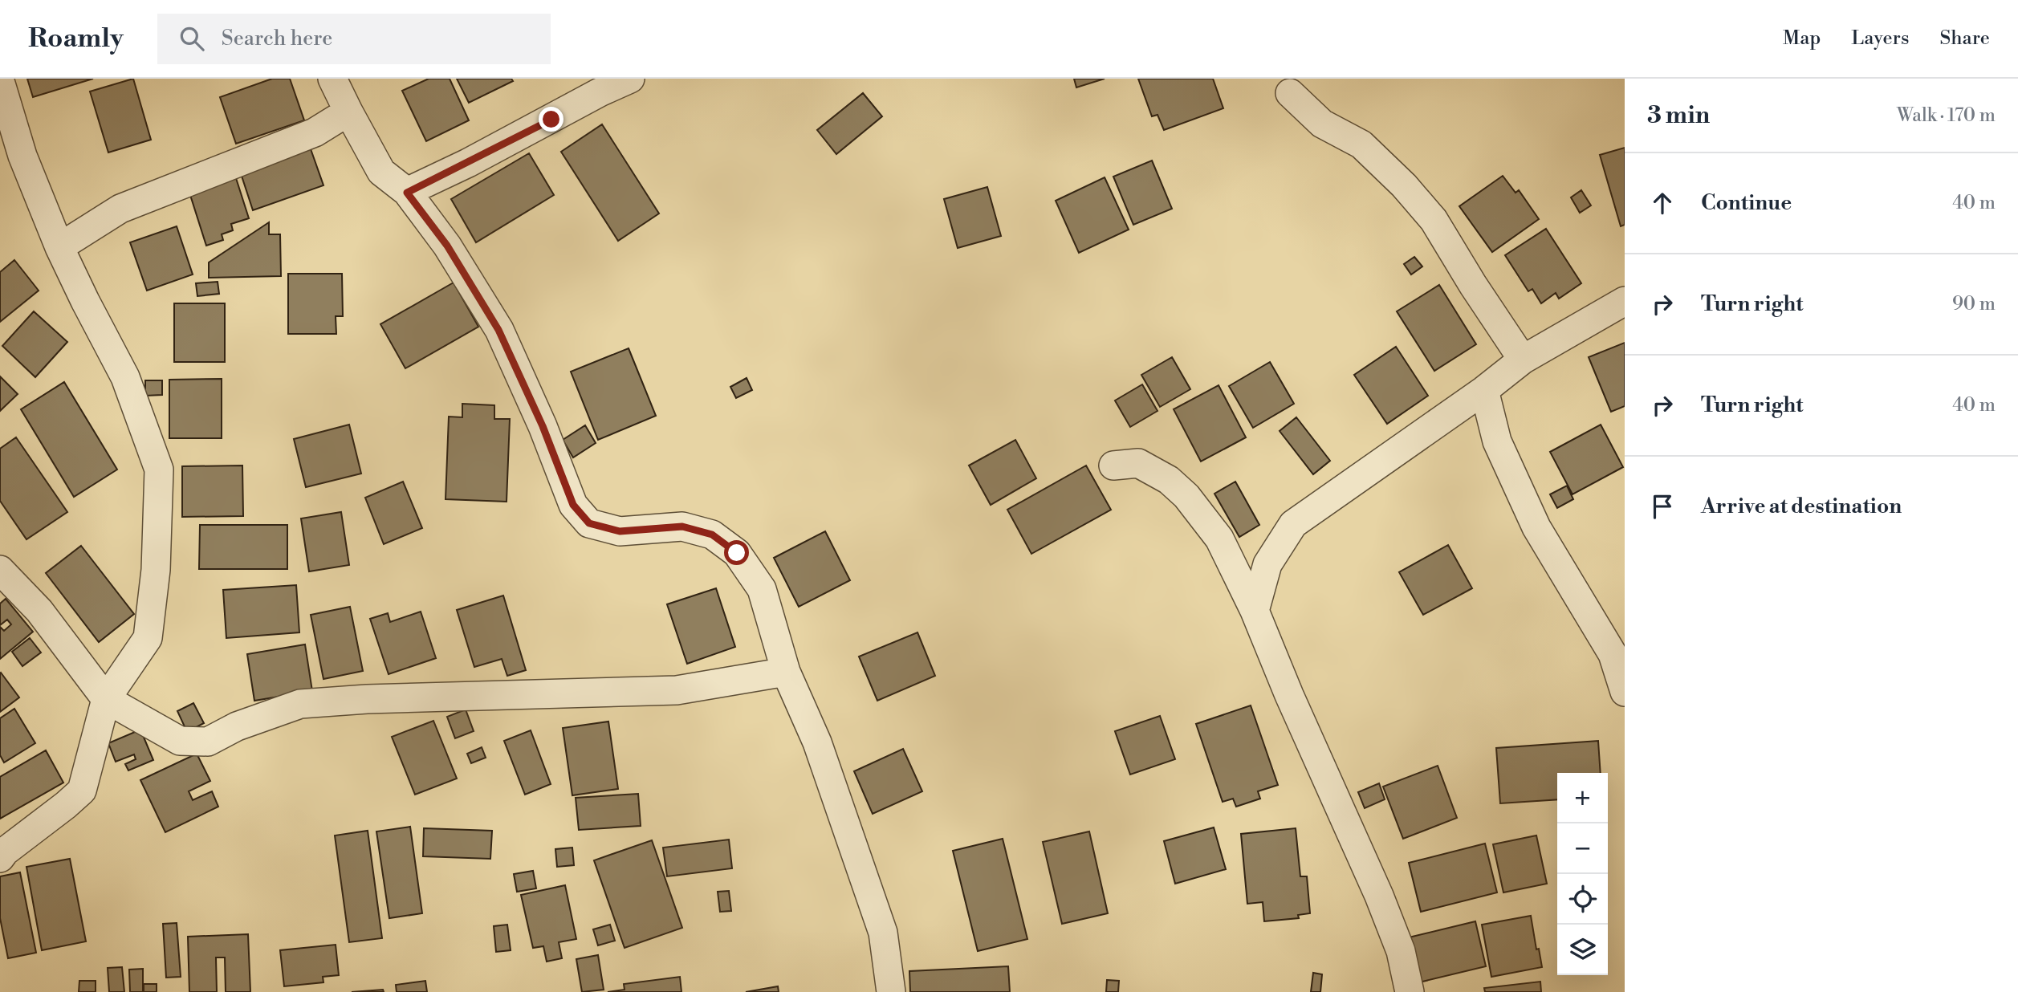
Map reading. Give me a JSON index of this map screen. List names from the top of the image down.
{
  "page": {
    "header": "Roamly",
    "search": "Search here",
    "nav": ["Map", "Layers", "Share"],
    "heading": ["3 min", "Walk · 170 m"],
    "list": [
      ["Continue", "40 m"],
      ["Turn right", "90 m"],
      ["Turn right", "40 m"],
      "Arrive at destination"
    ],
    "map_buttons": ["+", "−"]
  }
}
